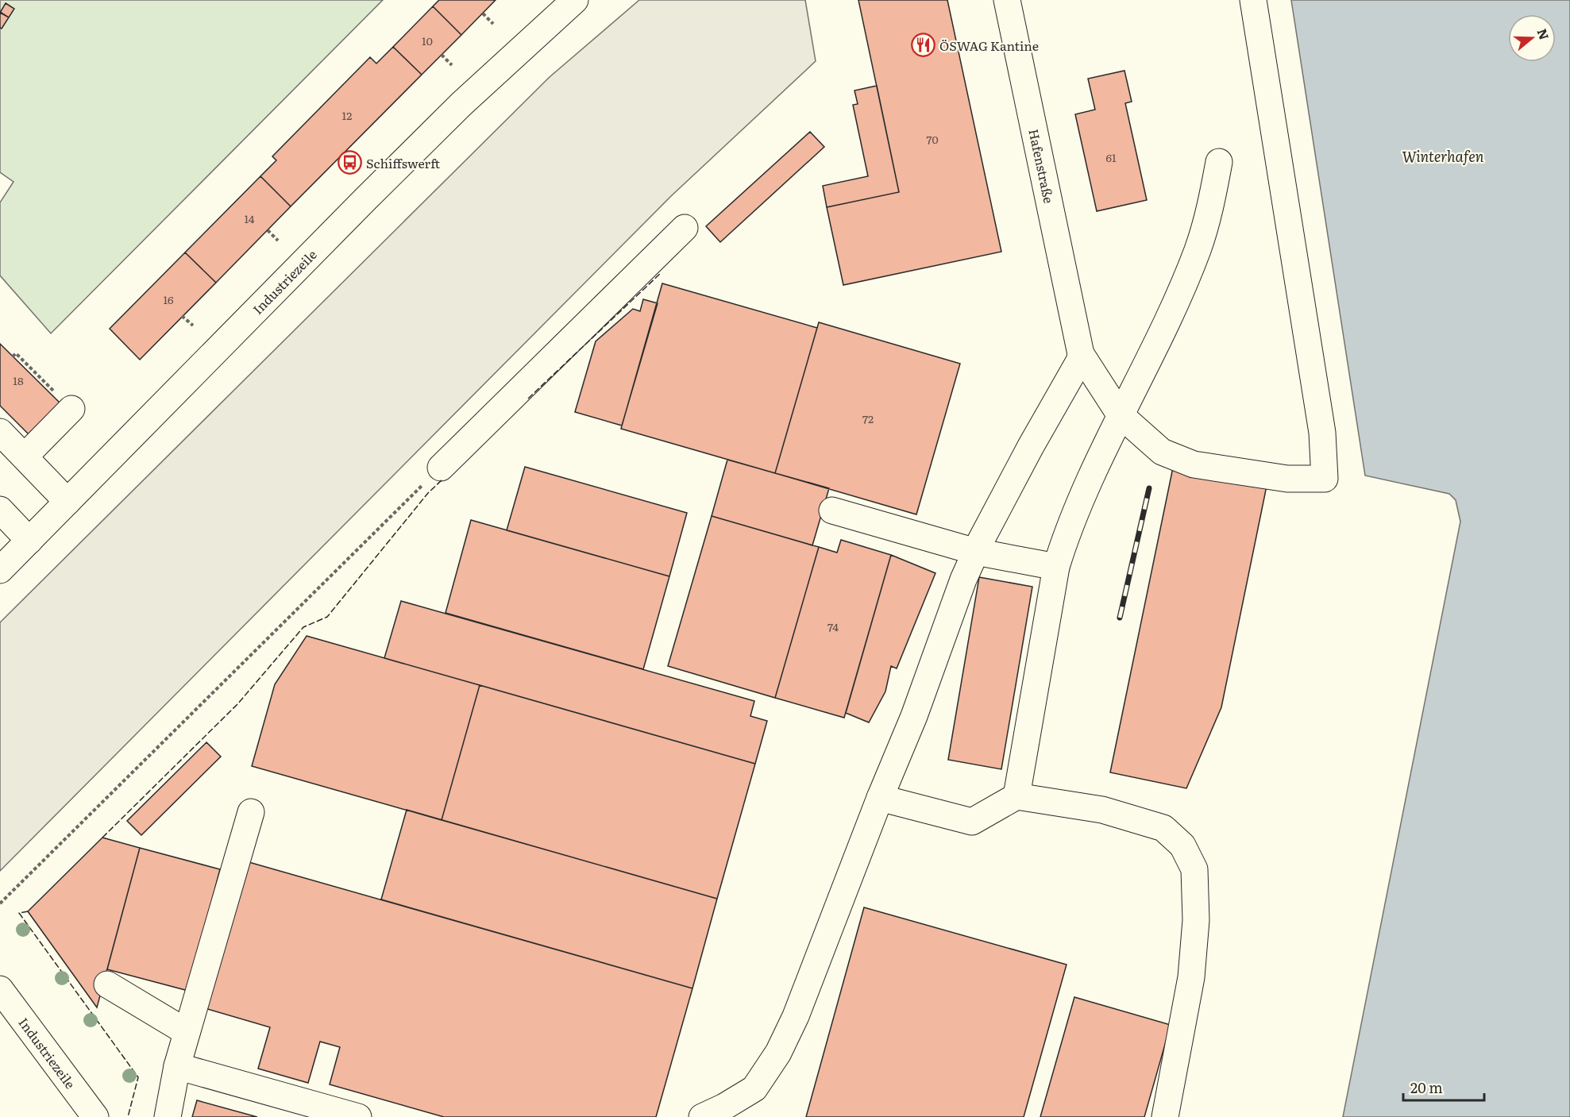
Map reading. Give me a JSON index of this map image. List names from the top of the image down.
{
  "streets": {
    "main road": ["Hafenstraße", "Industriezeile"]
  },
  "water": ["Winterhafen"],
  "places": {
    "restaurant": ["ÖSWAG Kantine"],
    "bus stop": ["Schiffswerft"]
  },
  "house_numbers": [
    "10",
    "12",
    "70",
    "61",
    "14",
    "16",
    "18",
    "72",
    "74"
  ],
  "scale_bar": "20 m",
  "north": "right"
}
